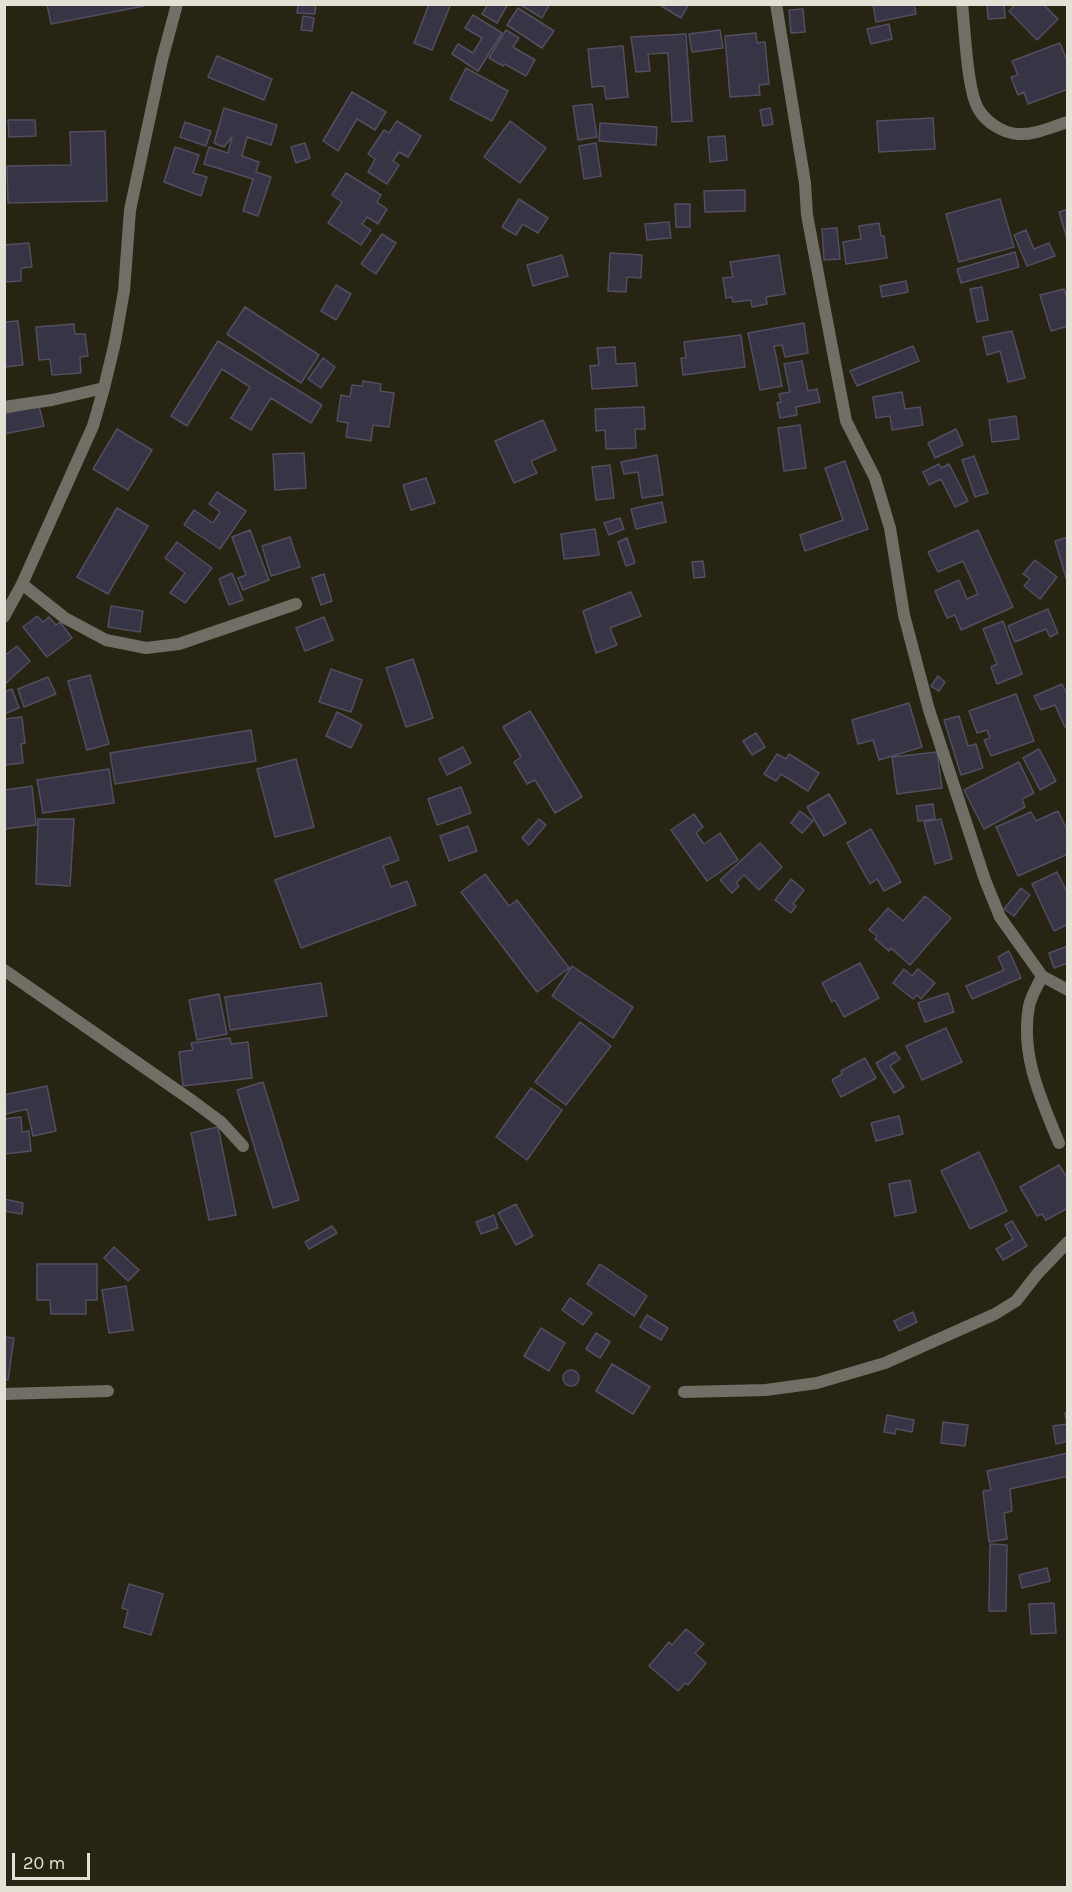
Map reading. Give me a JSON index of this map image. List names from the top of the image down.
{
  "scale_bar": "20 m"
}
